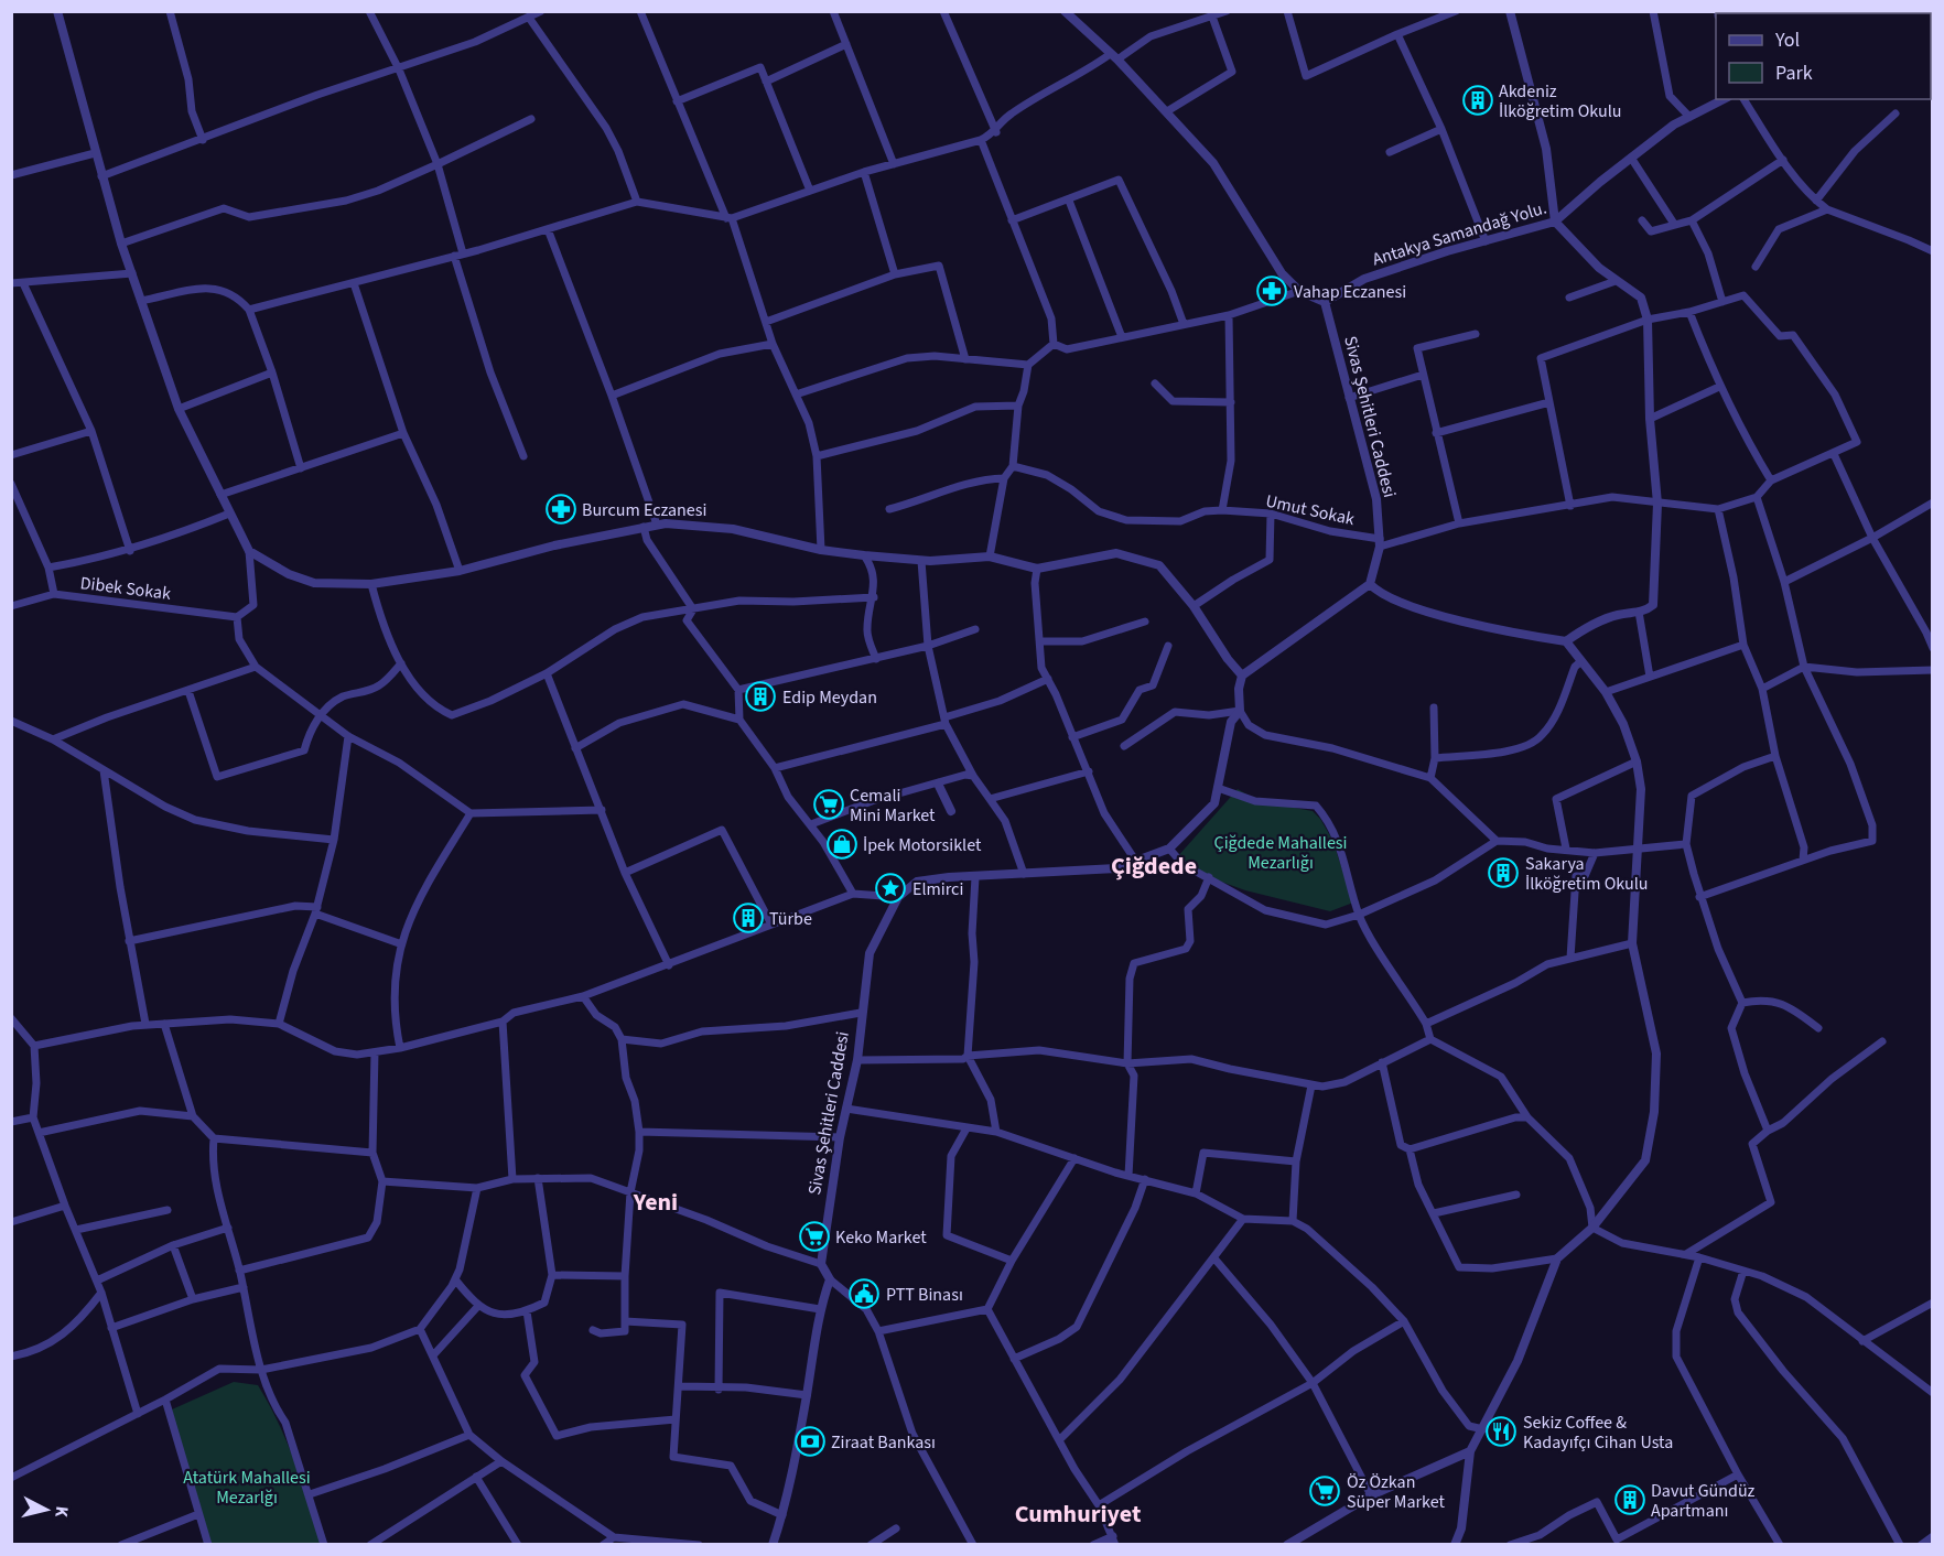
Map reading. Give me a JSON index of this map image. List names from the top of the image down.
{
  "streets": {
    "street": [
      "Antakya Samandağ Yolu.",
      "Sivas Şehitleri Caddesi",
      "Umut Sokak",
      "Dibek Sokak"
    ]
  },
  "crossings": [
    ["Antakya Samandağ Yolu.", "Sivas Şehitleri Caddesi"],
    ["Sivas Şehitleri Caddesi", "Umut Sokak"]
  ],
  "districts": ["Çiğdede", "Yeni", "Cumhuriyet"],
  "parks": ["Çiğdede Mahallesi Mezarlığı", "Atatürk Mahallesi Mezarlğı"],
  "places": {
    "building": [
      "Akdeniz İlköğretim Okulu",
      "Edip Meydan",
      "Sakarya İlköğretim Okulu",
      "Türbe",
      "Davut Gündüz Apartmanı"
    ],
    "pharmacy": ["Vahap Eczanesi", "Burcum Eczanesi"],
    "supermarket": ["Cemali Mini Market", "Keko Market", "Öz Özkan Süper Market"],
    "shop": ["İpek Motorsiklet"],
    "place": ["Elmirci"],
    "public building": ["PTT Binası"],
    "restaurant": ["Sekiz Coffee & Kadayıfçı Cihan Usta"],
    "bank": ["Ziraat Bankası"]
  },
  "legend": ["Yol", "Park"],
  "north": "right"
}
